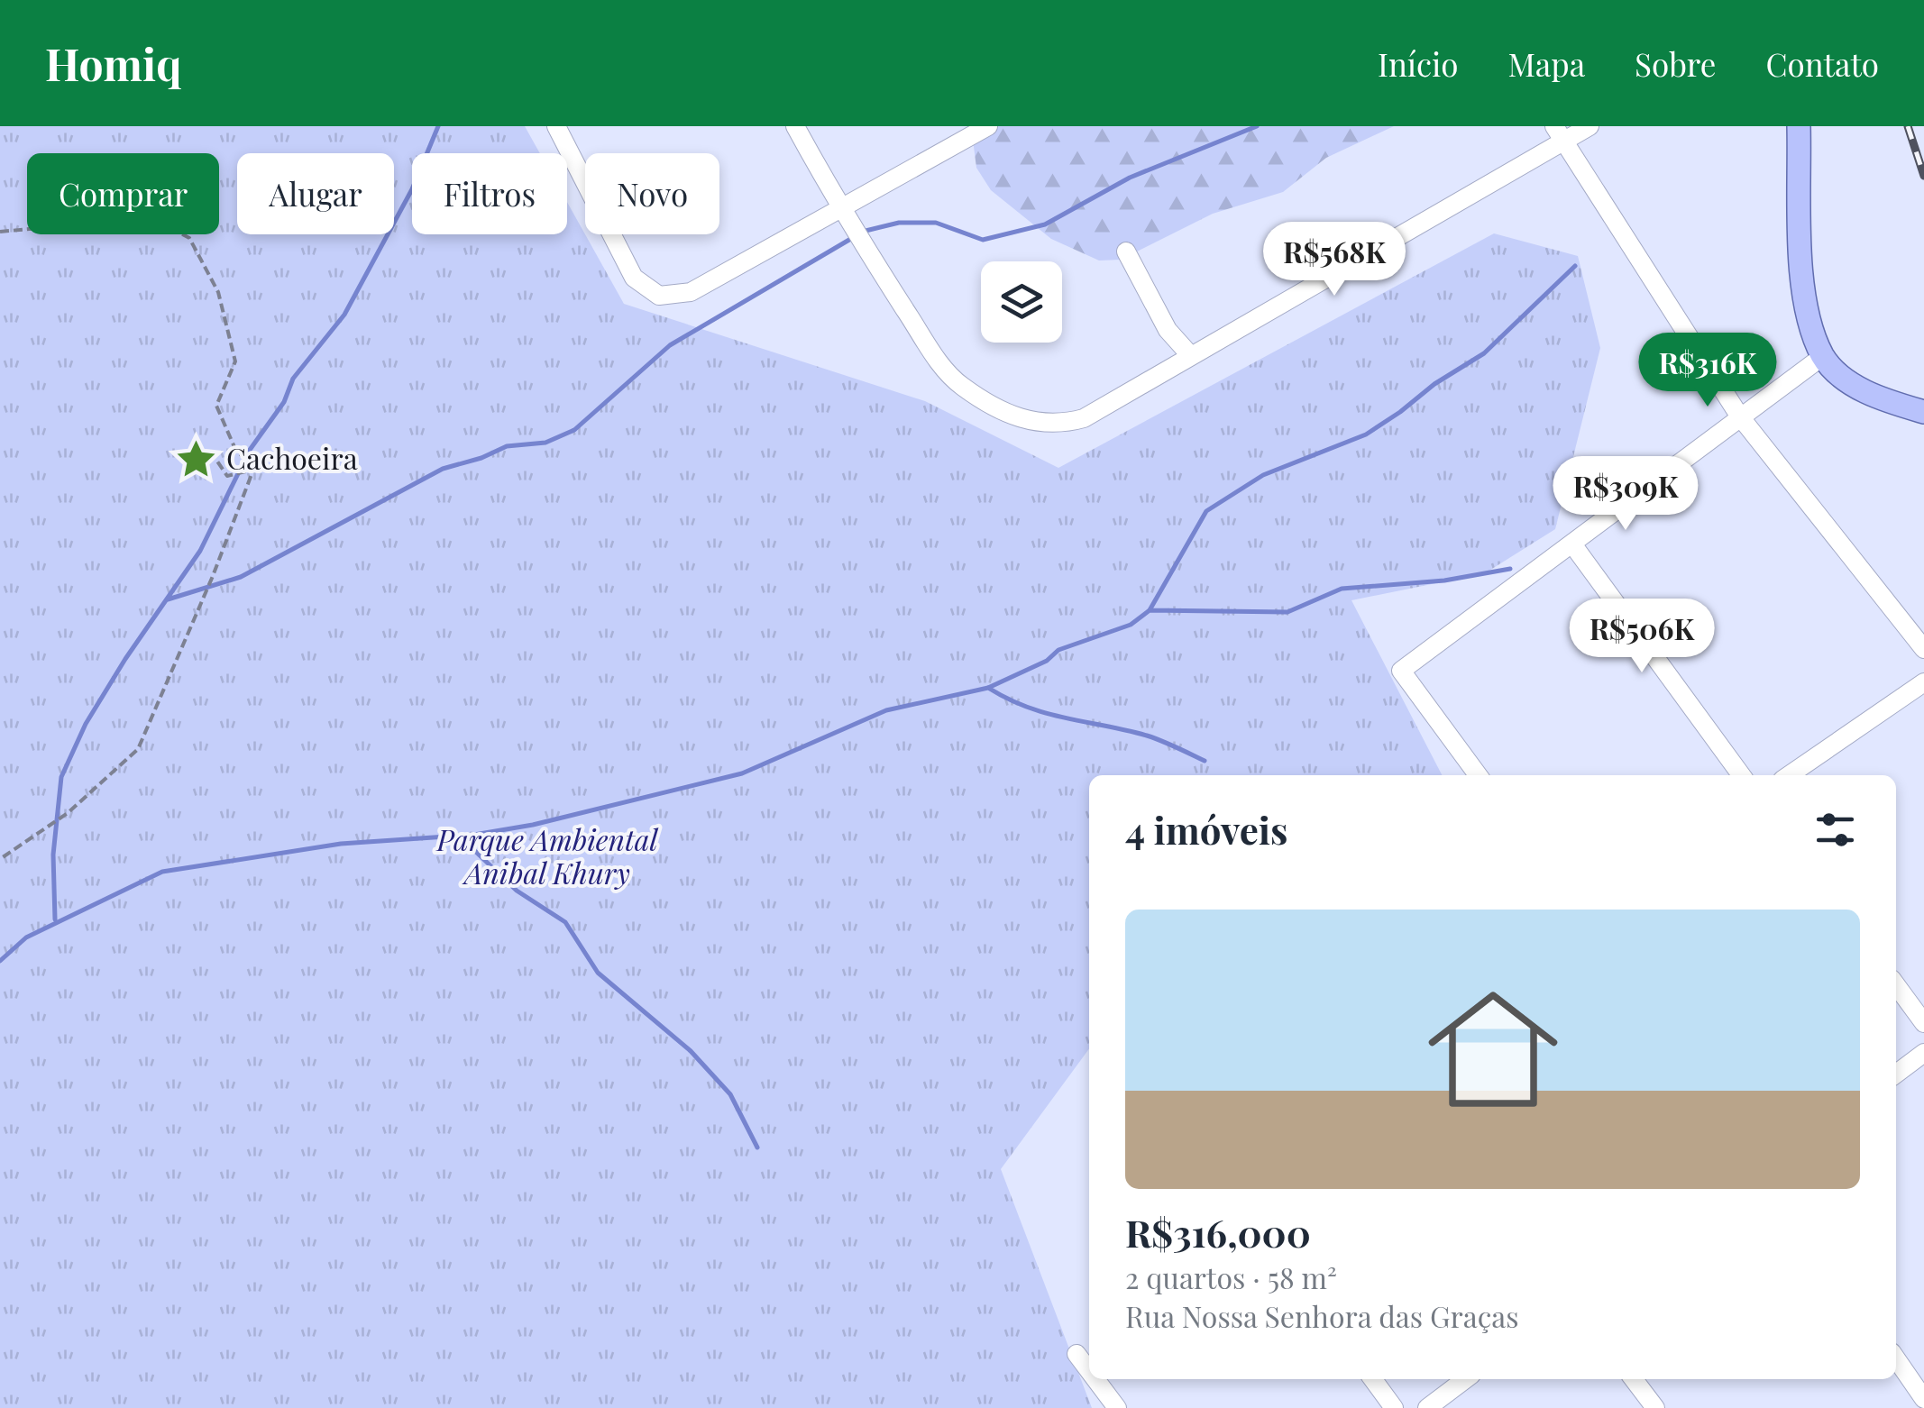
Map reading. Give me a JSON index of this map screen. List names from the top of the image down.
{
  "parks": ["Parque Ambiental Anibal Khury"],
  "places": {
    "place": ["Cachoeira"]
  },
  "page": {
    "header": "Homiq",
    "nav": [
      "Início",
      "Mapa",
      "Sobre",
      "Contato"
    ],
    "chip": [
      "Comprar",
      "Alugar",
      "Filtros",
      "Novo"
    ],
    "price": [
      "R$568K",
      "R$316K",
      "R$309K",
      "R$506K"
    ],
    "heading": "4 imóveis",
    "list": [
      {
        "name": "R$316,000",
        "note": "2 quartos · 58 m² · Rua Nossa Senhora das Graças"
      }
    ]
  }
}
